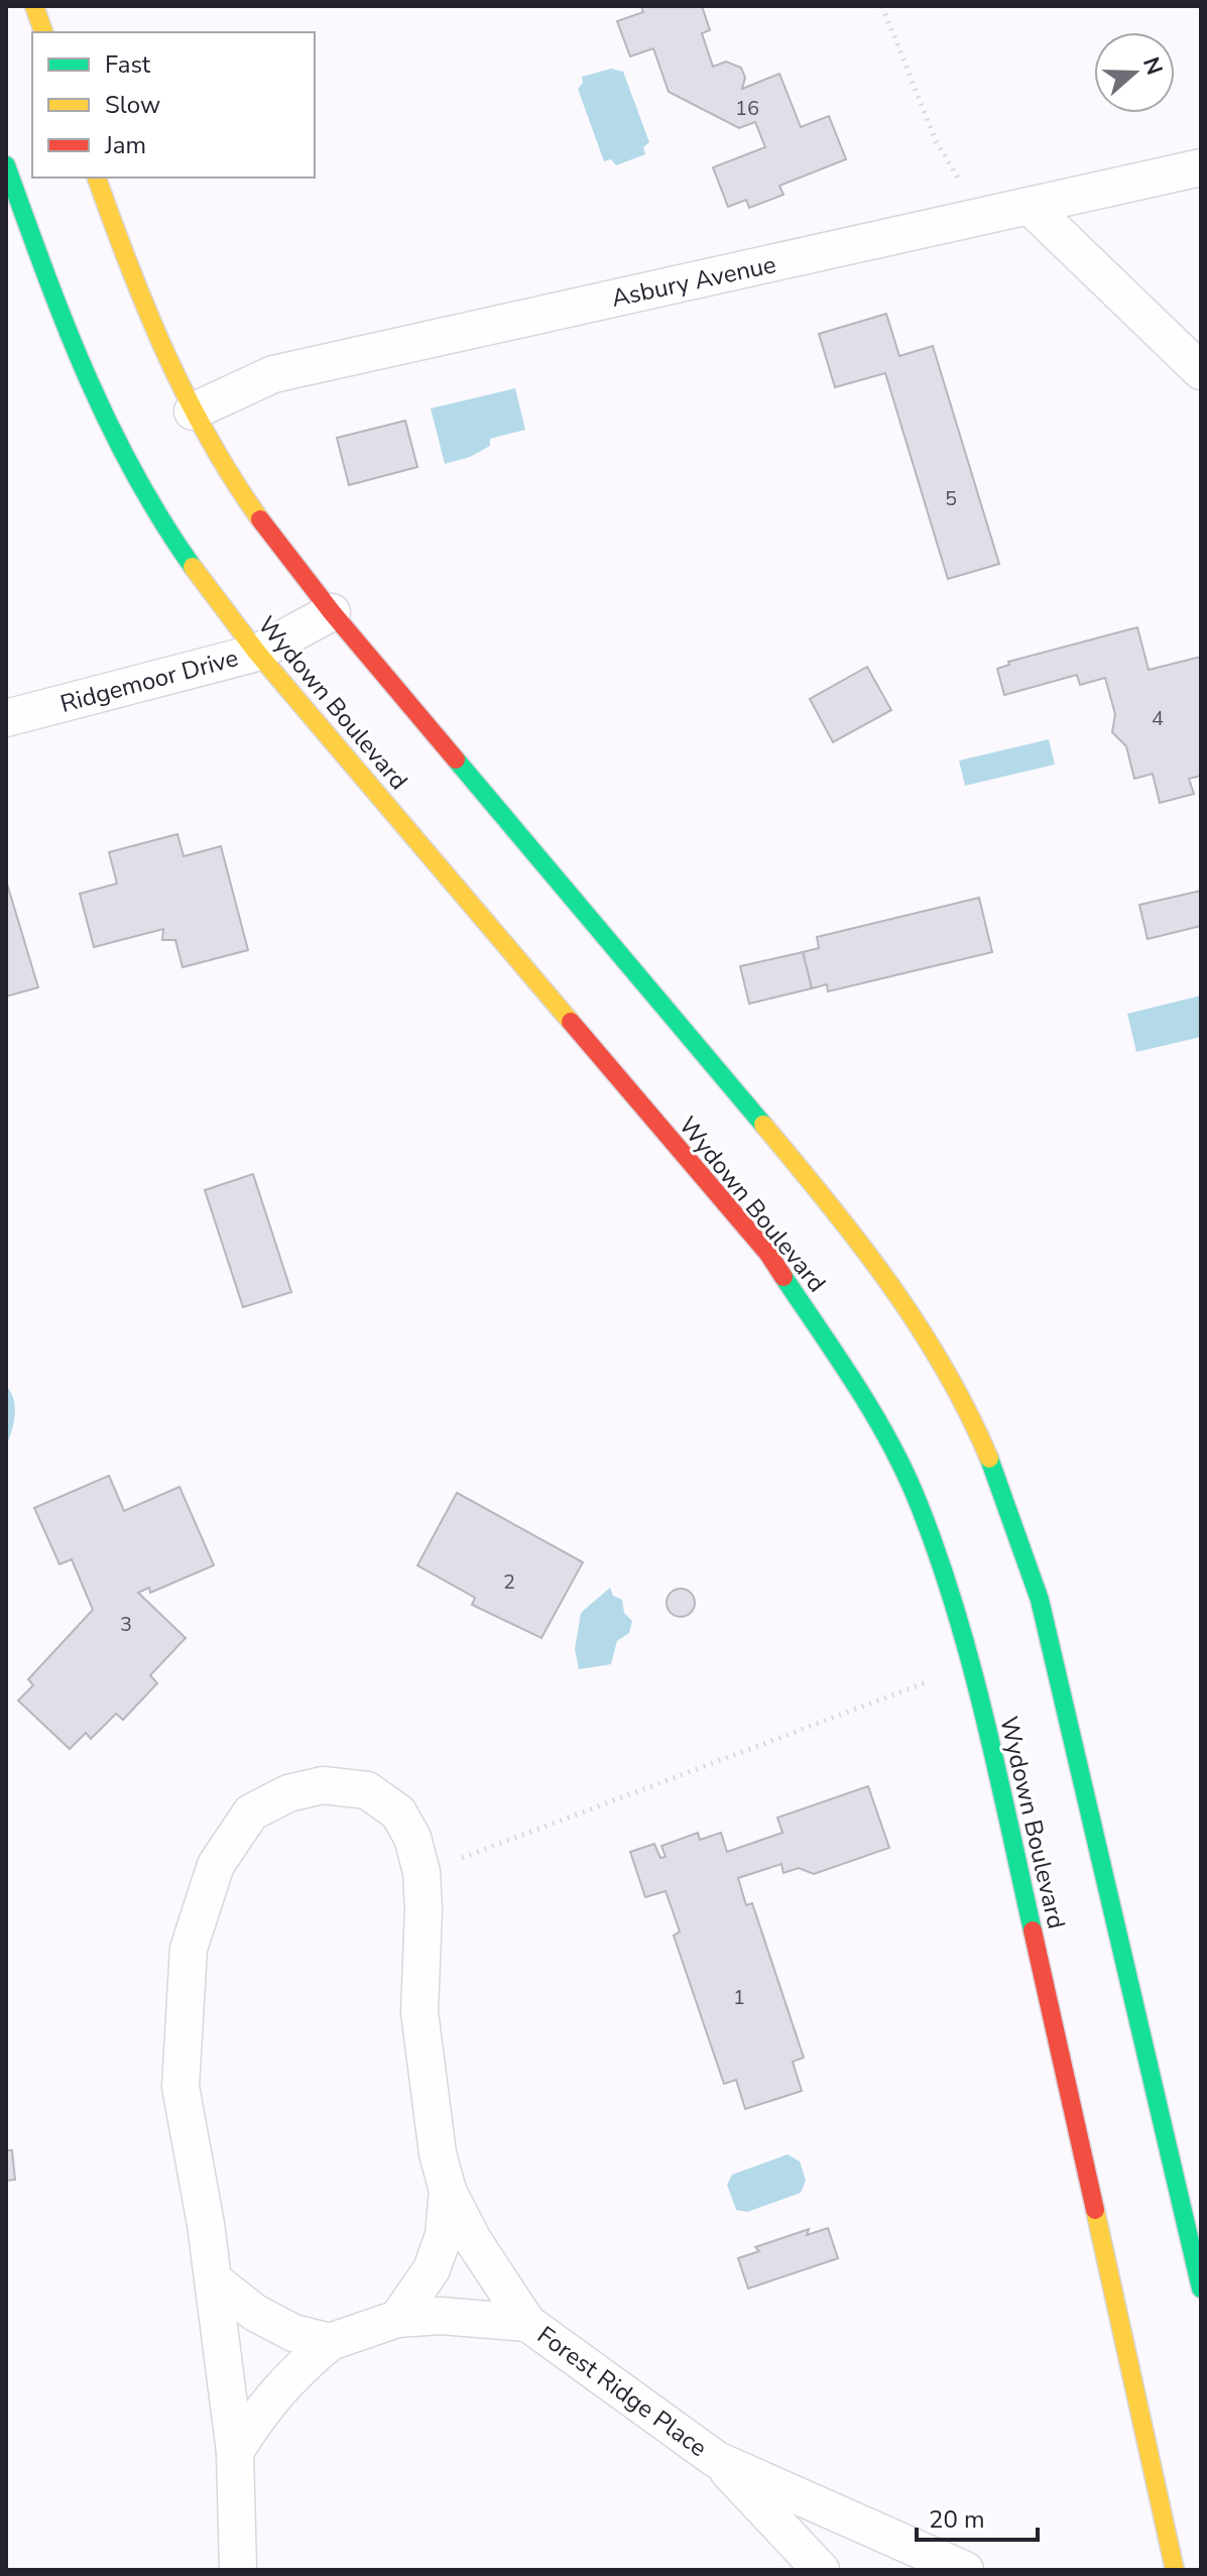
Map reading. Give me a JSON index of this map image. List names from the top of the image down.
{
  "streets": {
    "street": [
      "Asbury Avenue",
      "Ridgemoor Drive",
      "Wydown Boulevard",
      "Forest Ridge Place"
    ]
  },
  "crossings": [
    ["Ridgemoor Drive", "Wydown Boulevard"]
  ],
  "house_numbers": [
    "16",
    "5",
    "4",
    "2",
    "3",
    "1"
  ],
  "legend": ["Fast", "Slow", "Jam"],
  "scale_bar": "20 m",
  "north": "right"
}
